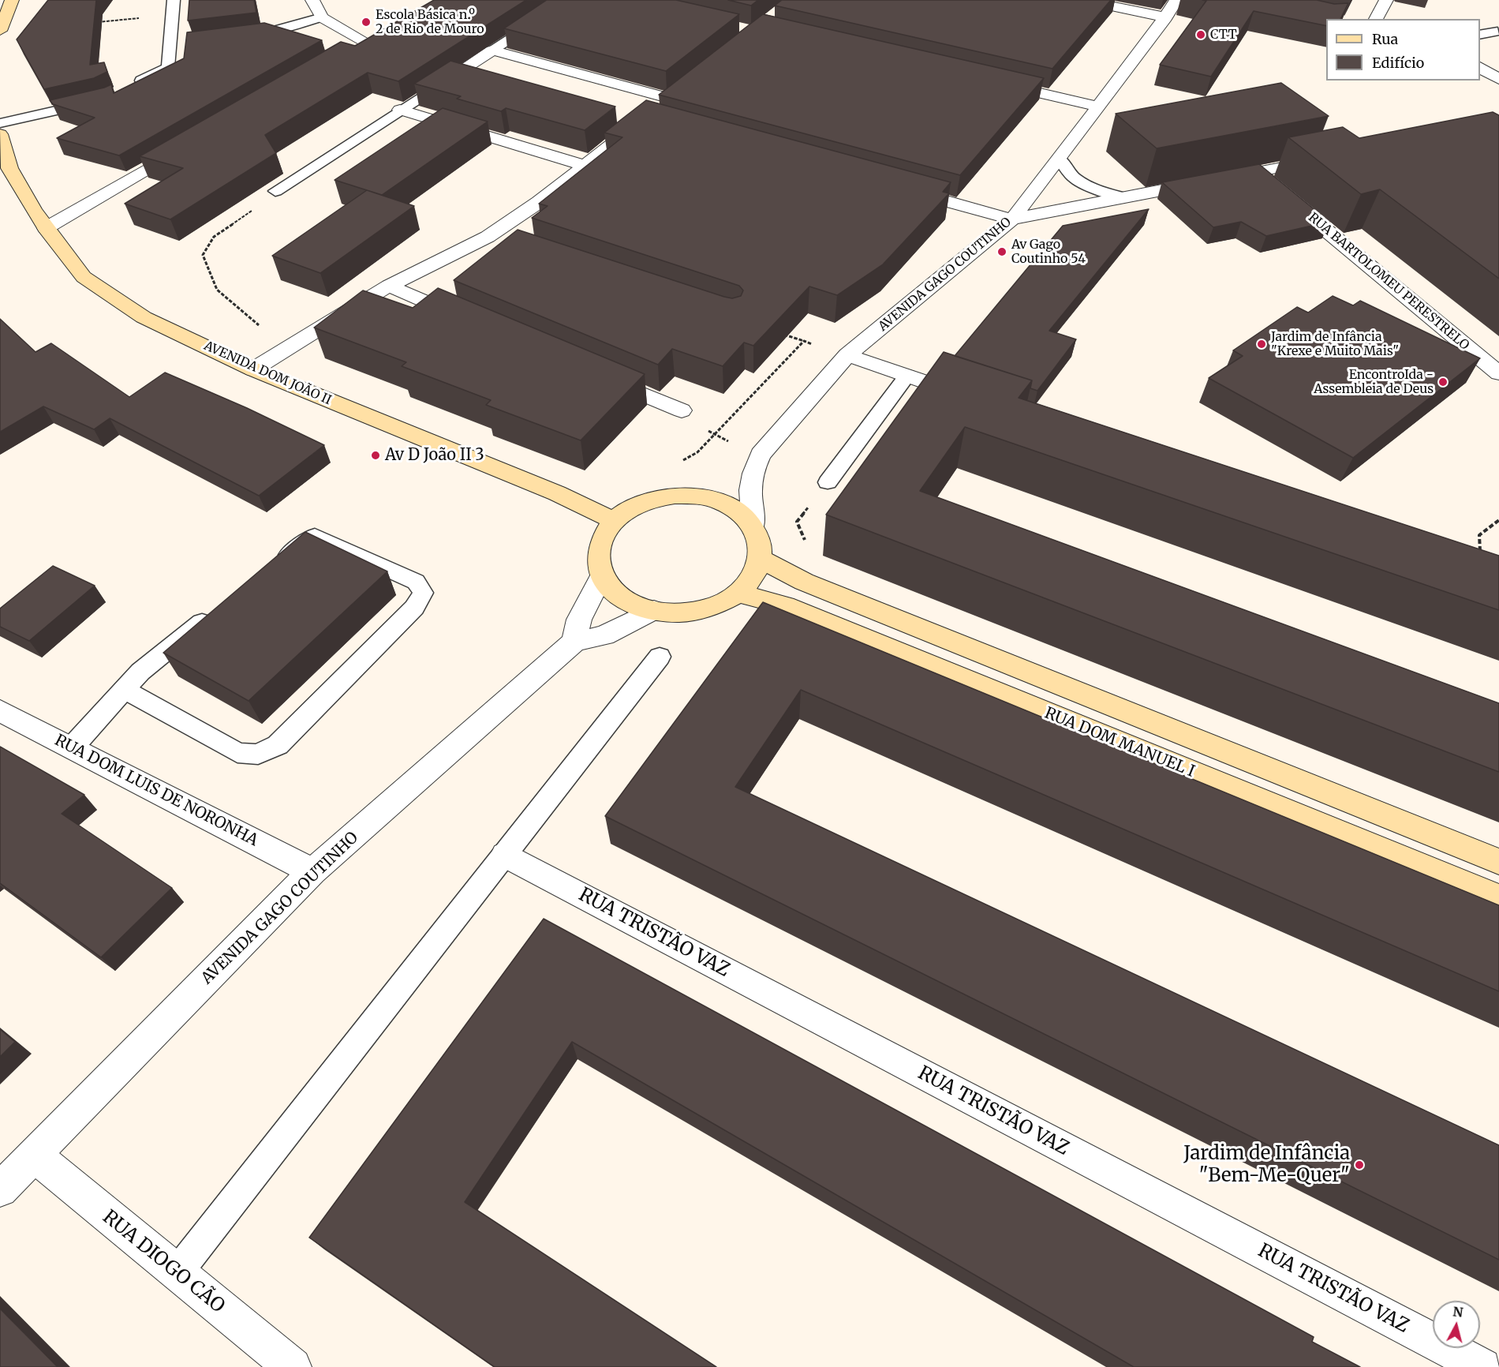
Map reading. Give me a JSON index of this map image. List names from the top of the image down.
{
  "streets": {
    "street": [
      "AVENIDA GAGO COUTINHO",
      "RUA BARTOLOMEU PERESTRELO",
      "AVENIDA DOM JOÃO II",
      "RUA DOM MANUEL I",
      "RUA DOM LUIS DE NORONHA",
      "RUA TRISTÃO VAZ",
      "RUA DIOGO CÃO"
    ]
  },
  "crossings": [
    ["AVENIDA GAGO COUTINHO", "AVENIDA DOM JOÃO II"],
    ["AVENIDA GAGO COUTINHO", "RUA DOM MANUEL I"],
    ["AVENIDA GAGO COUTINHO", "RUA DOM LUIS DE NORONHA"],
    ["AVENIDA GAGO COUTINHO", "RUA DIOGO CÃO"],
    ["AVENIDA DOM JOÃO II", "RUA DOM MANUEL I"]
  ],
  "places": [
    "Escola Básica n.º 2 de Rio de Mouro",
    "CTT",
    "Av Gago Coutinho 54",
    "Jardim de Infância \"Krexe e Muito Mais\"",
    "EncontroIda - Assembleia de Deus",
    "Av D João II 3",
    "Jardim de Infância \"Bem-Me-Quer\""
  ],
  "legend": ["Rua", "Edifício"],
  "north": "top"
}
